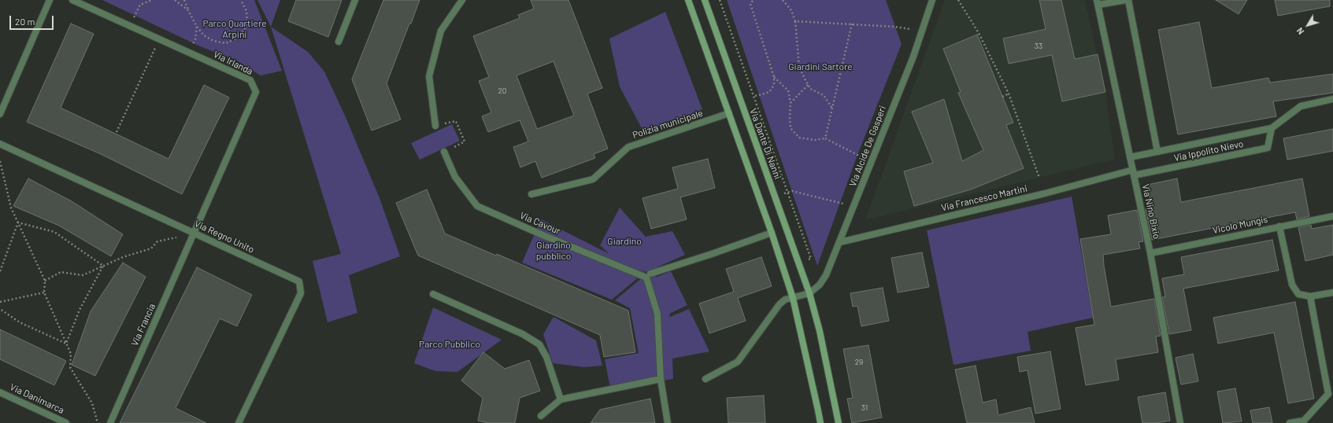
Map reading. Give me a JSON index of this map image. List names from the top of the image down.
{
  "streets": {
    "street": [
      "Via Irlanda",
      "Polizia municipale",
      "Via Dante Di Nanni",
      "Via Alcide De Gasperi",
      "Via Ippolito Nievo",
      "Via Francesco Martini",
      "Via Nino Bixio",
      "Via Cavour",
      "Vicolo Mungis",
      "Via Regno Unito",
      "Via Francia",
      "Via Danimarca"
    ]
  },
  "crossings": [
    ["Via Irlanda", "Via Regno Unito"],
    ["Via Irlanda", "Via Francia"],
    ["Via Dante Di Nanni", "Via Alcide De Gasperi"],
    ["Via Alcide De Gasperi", "Via Francesco Martini"],
    ["Via Ippolito Nievo", "Via Francesco Martini"],
    ["Via Ippolito Nievo", "Via Nino Bixio"],
    ["Via Francesco Martini", "Via Nino Bixio"],
    ["Via Nino Bixio", "Vicolo Mungis"],
    ["Via Regno Unito", "Via Francia"]
  ],
  "parks": [
    "Parco Quartiere Arpini",
    "Giardini Sartore",
    "Giardino",
    "Giardino pubblico",
    "Parco Pubblico"
  ],
  "house_numbers": [
    "33",
    "20",
    "29",
    "31"
  ],
  "scale_bar": "20 m",
  "north": "bottom left"
}
